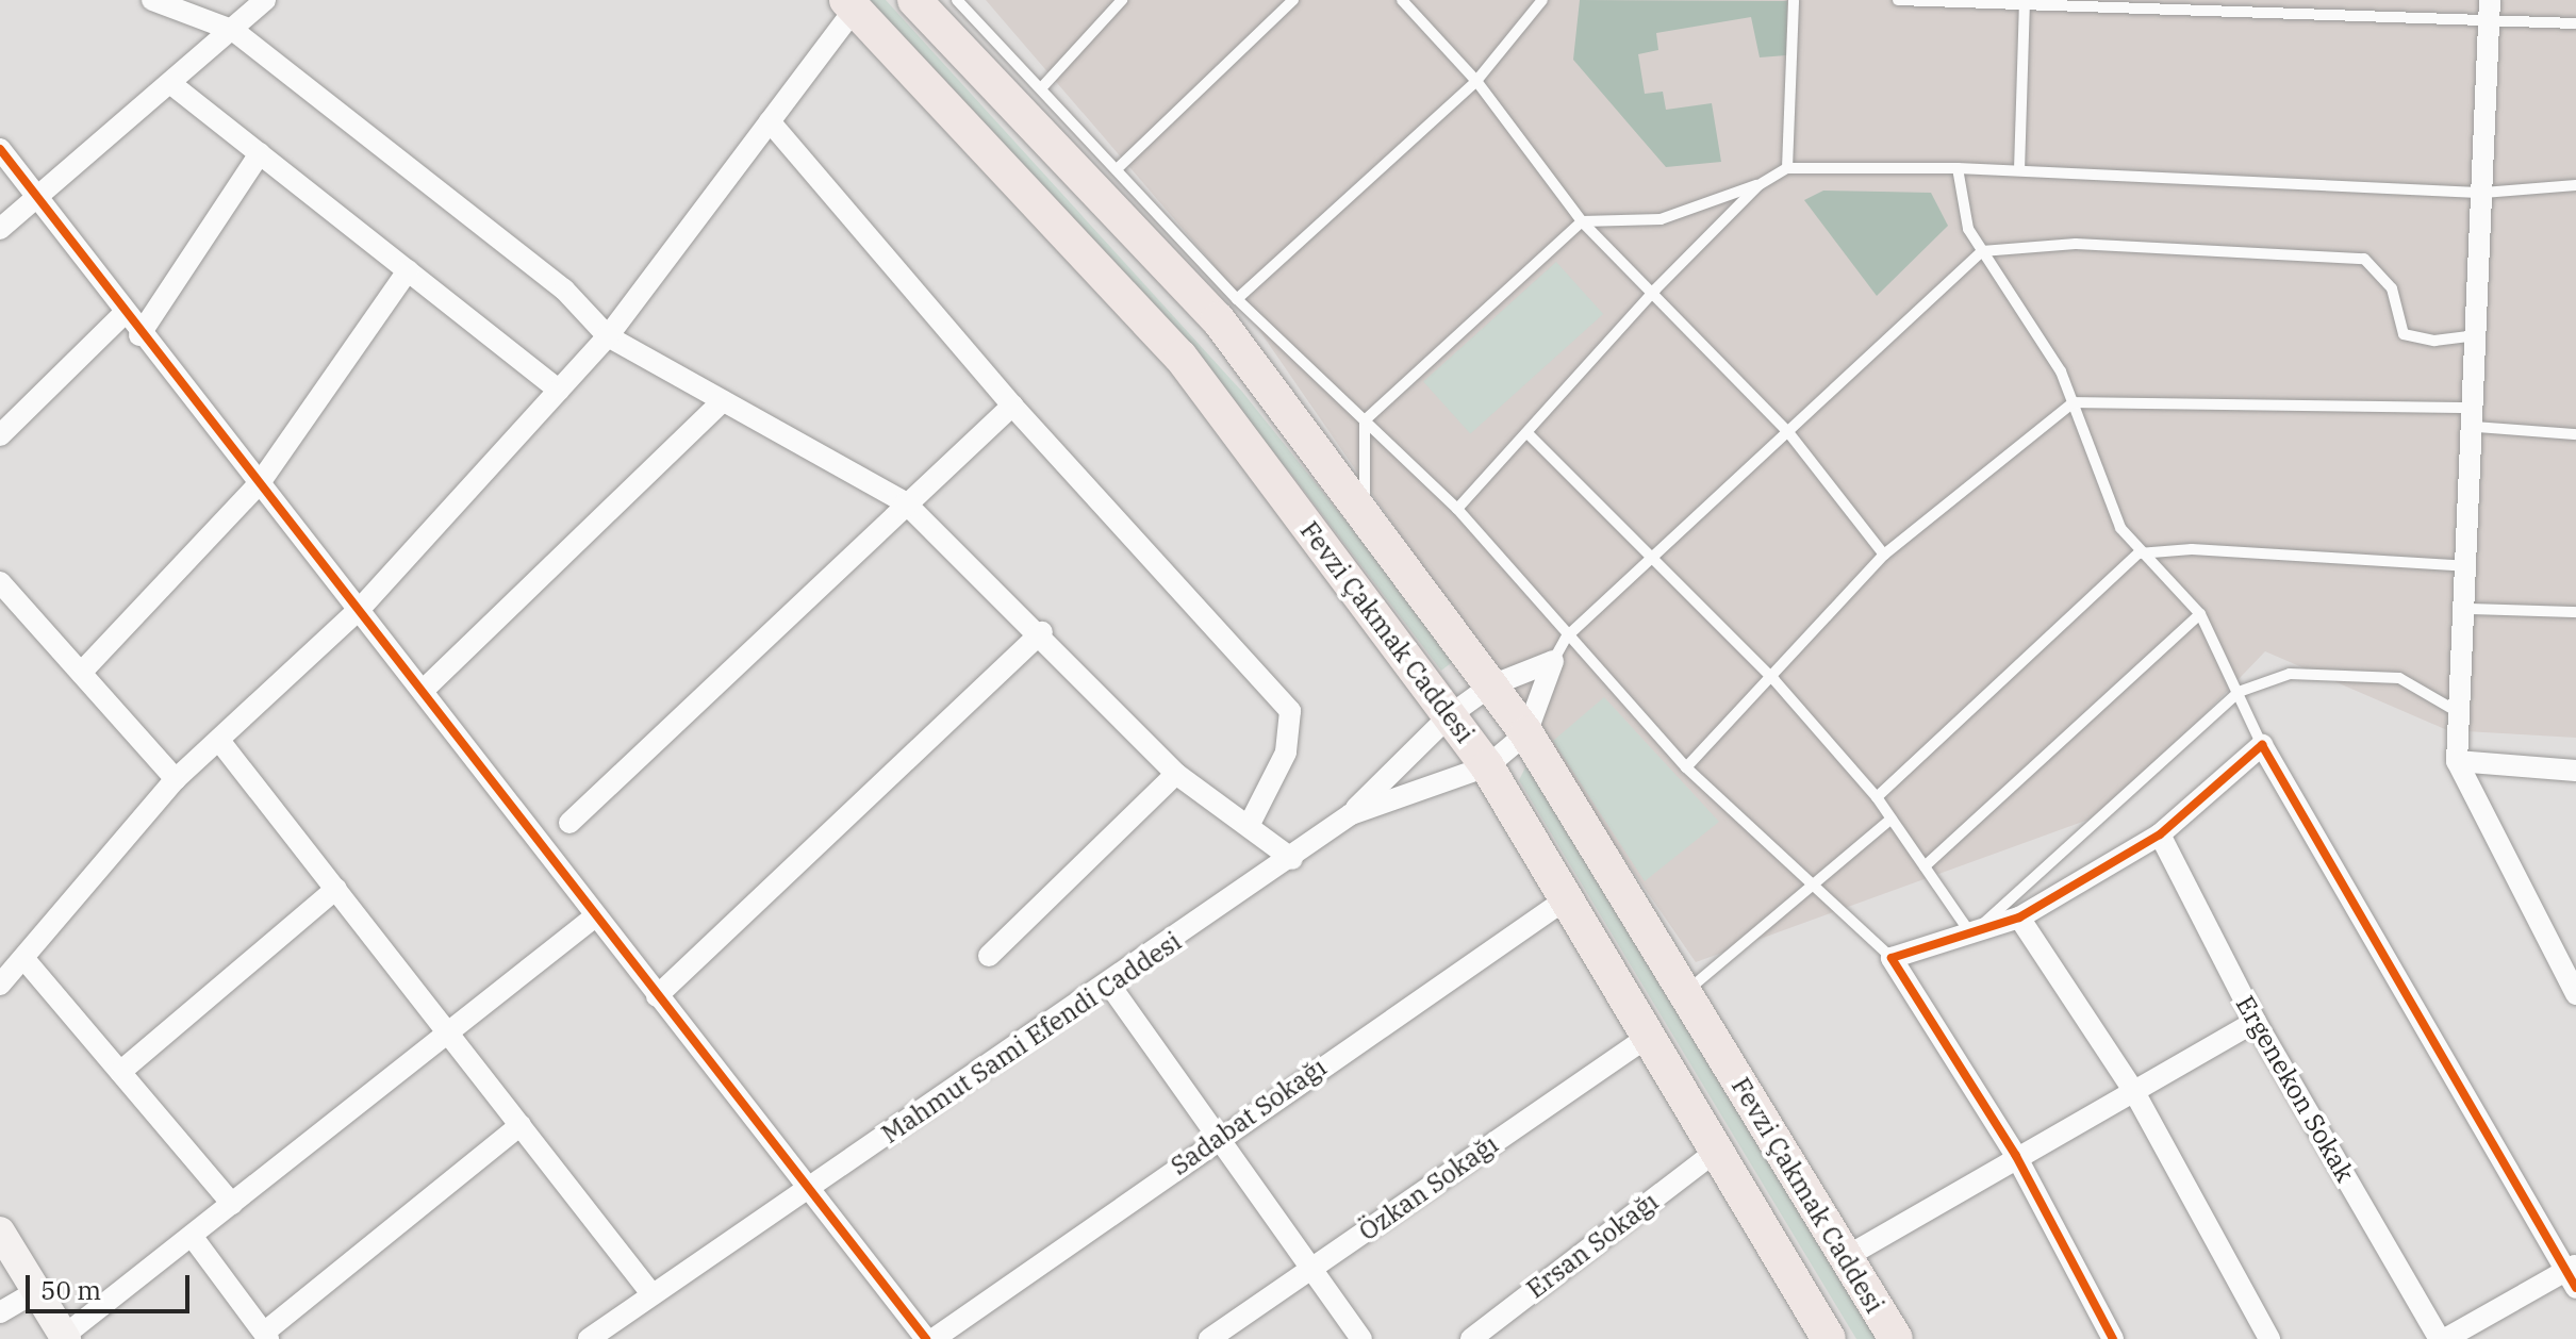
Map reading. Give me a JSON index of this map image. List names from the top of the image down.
{
  "streets": {
    "main road": ["Fevzi Çakmak Caddesi"],
    "street": [
      "Mahmut Sami Efendi Caddesi",
      "Ergenekon Sokak",
      "Sadabat Sokağı",
      "Özkan Sokağı",
      "Ersan Sokağı"
    ]
  },
  "crossings": [
    ["Fevzi Çakmak Caddesi", "Mahmut Sami Efendi Caddesi"],
    ["Fevzi Çakmak Caddesi", "Sadabat Sokağı"],
    ["Fevzi Çakmak Caddesi", "Özkan Sokağı"],
    ["Fevzi Çakmak Caddesi", "Ersan Sokağı"]
  ],
  "scale_bar": "50 m"
}
